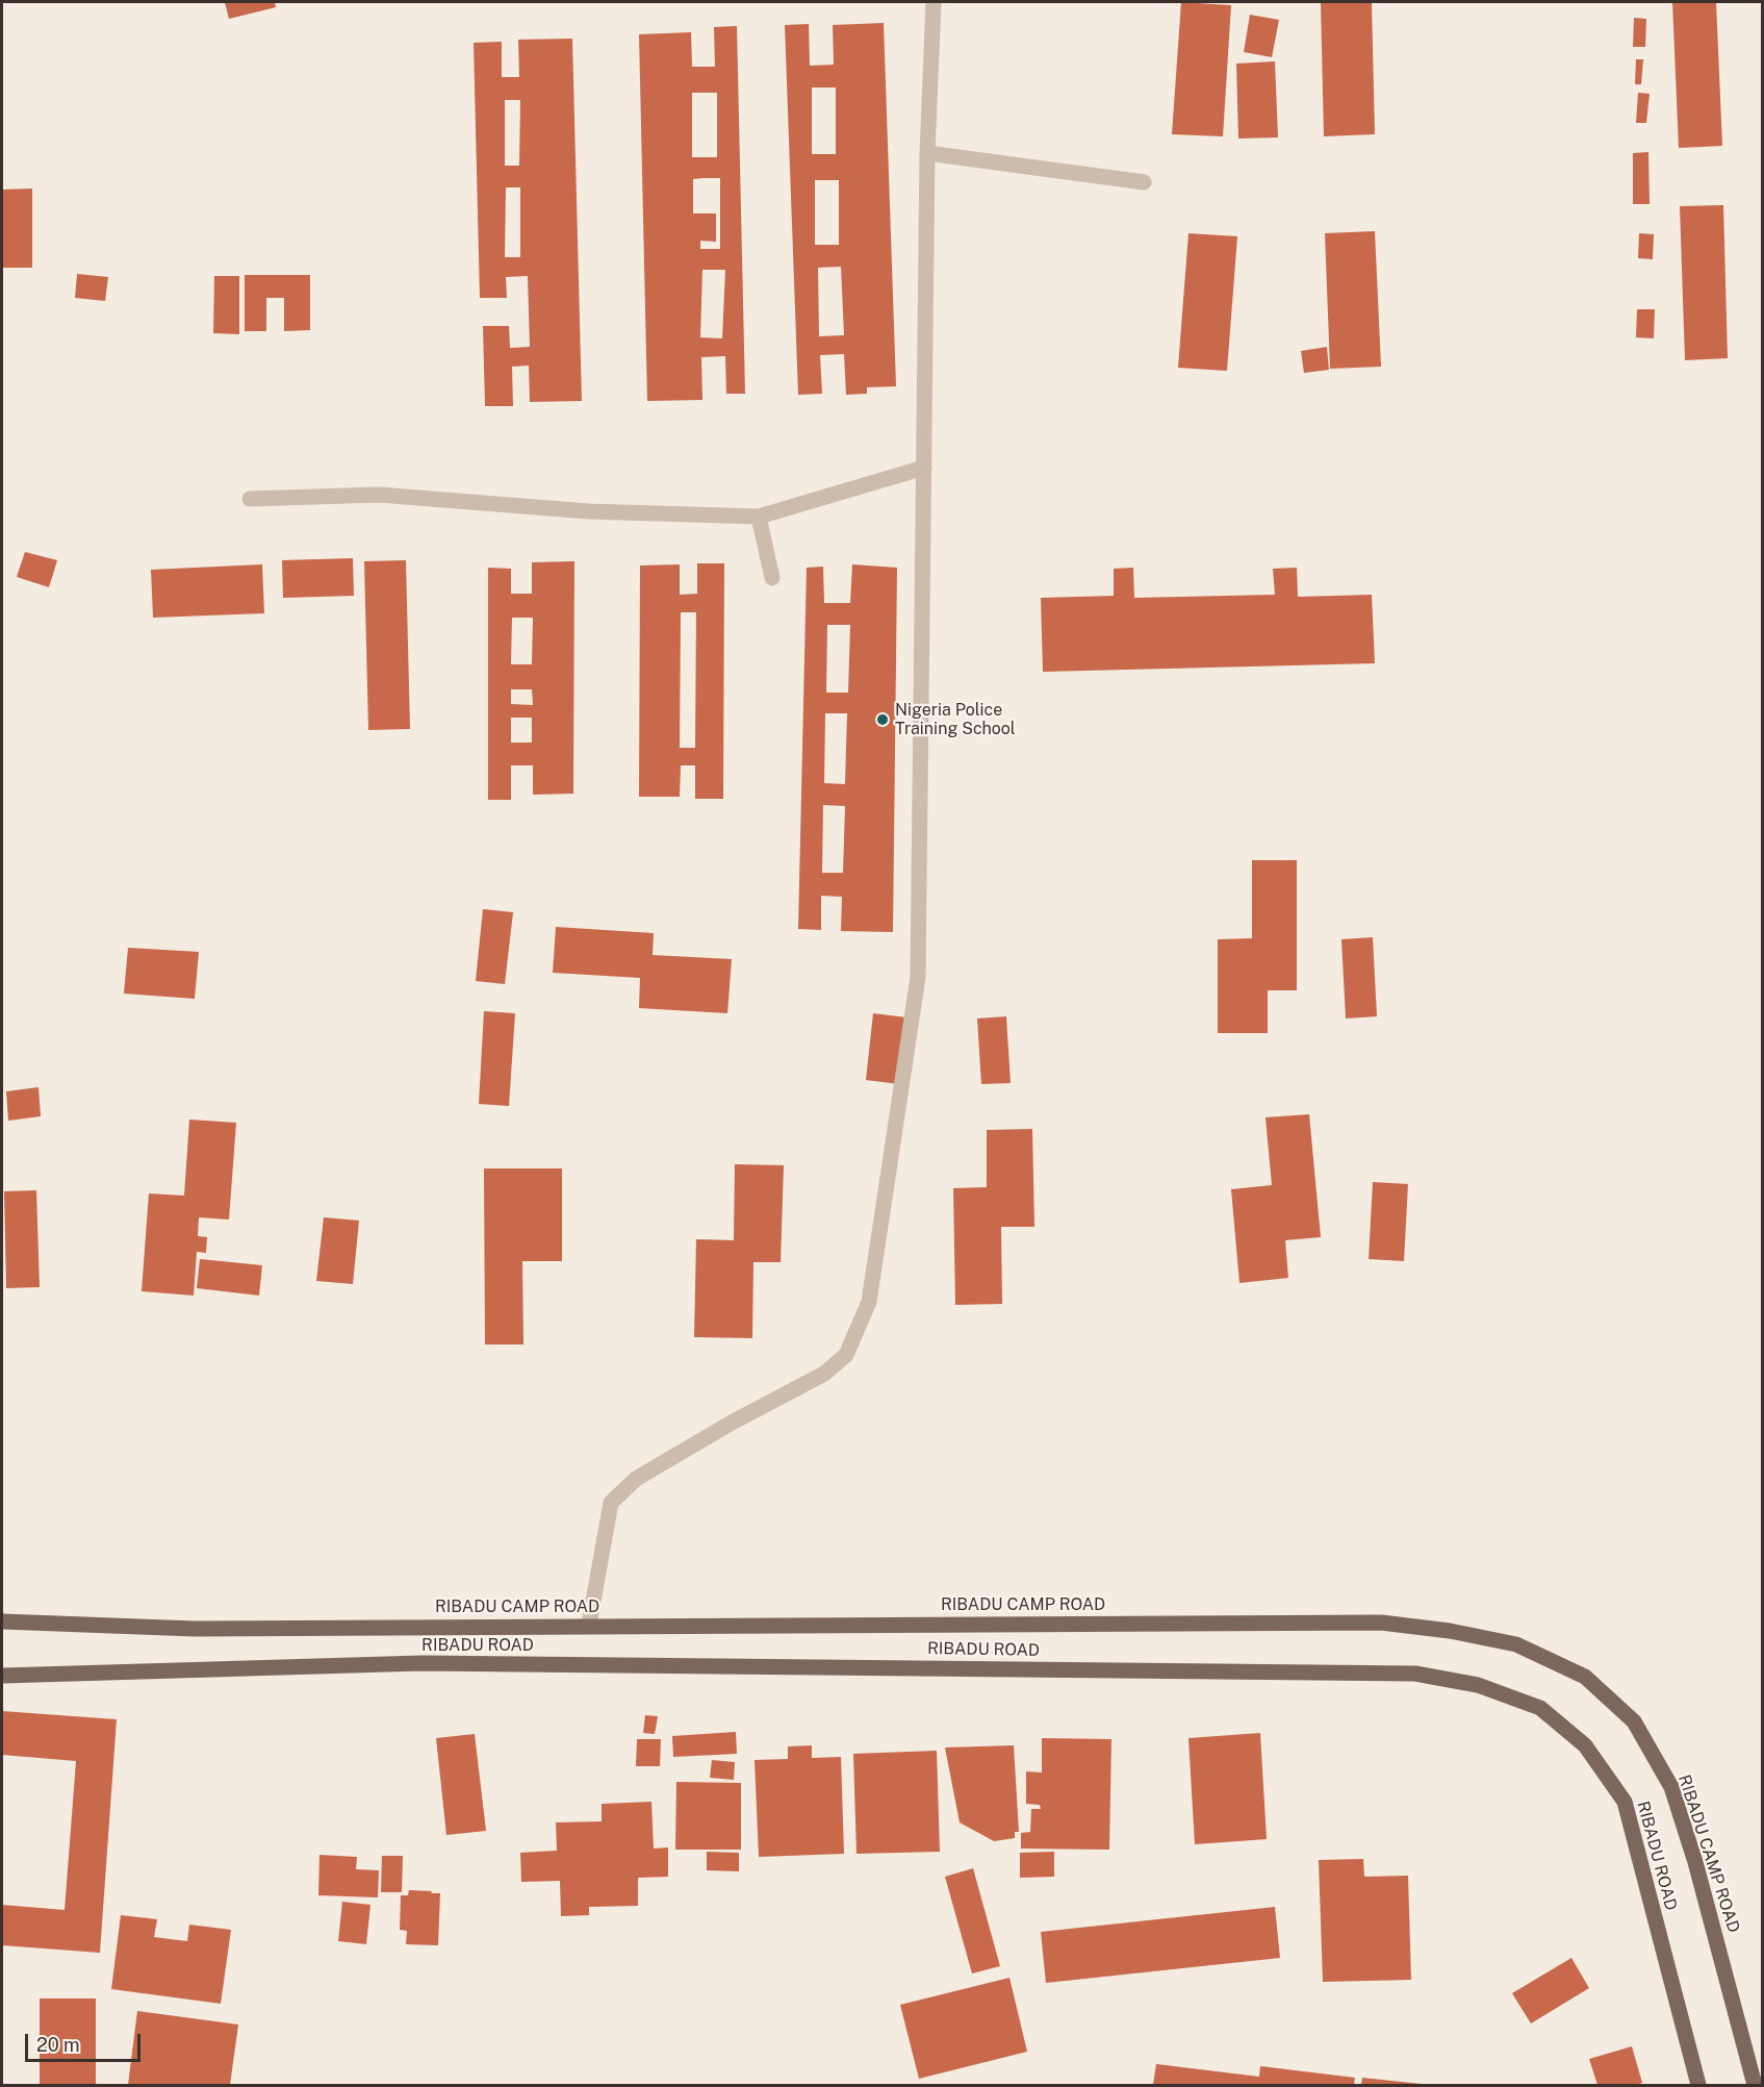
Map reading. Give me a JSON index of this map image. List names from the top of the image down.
{
  "streets": {
    "main road": ["RIBADU CAMP ROAD", "RIBADU ROAD"]
  },
  "places": ["Nigeria Police Training School"],
  "scale_bar": "20 m"
}
